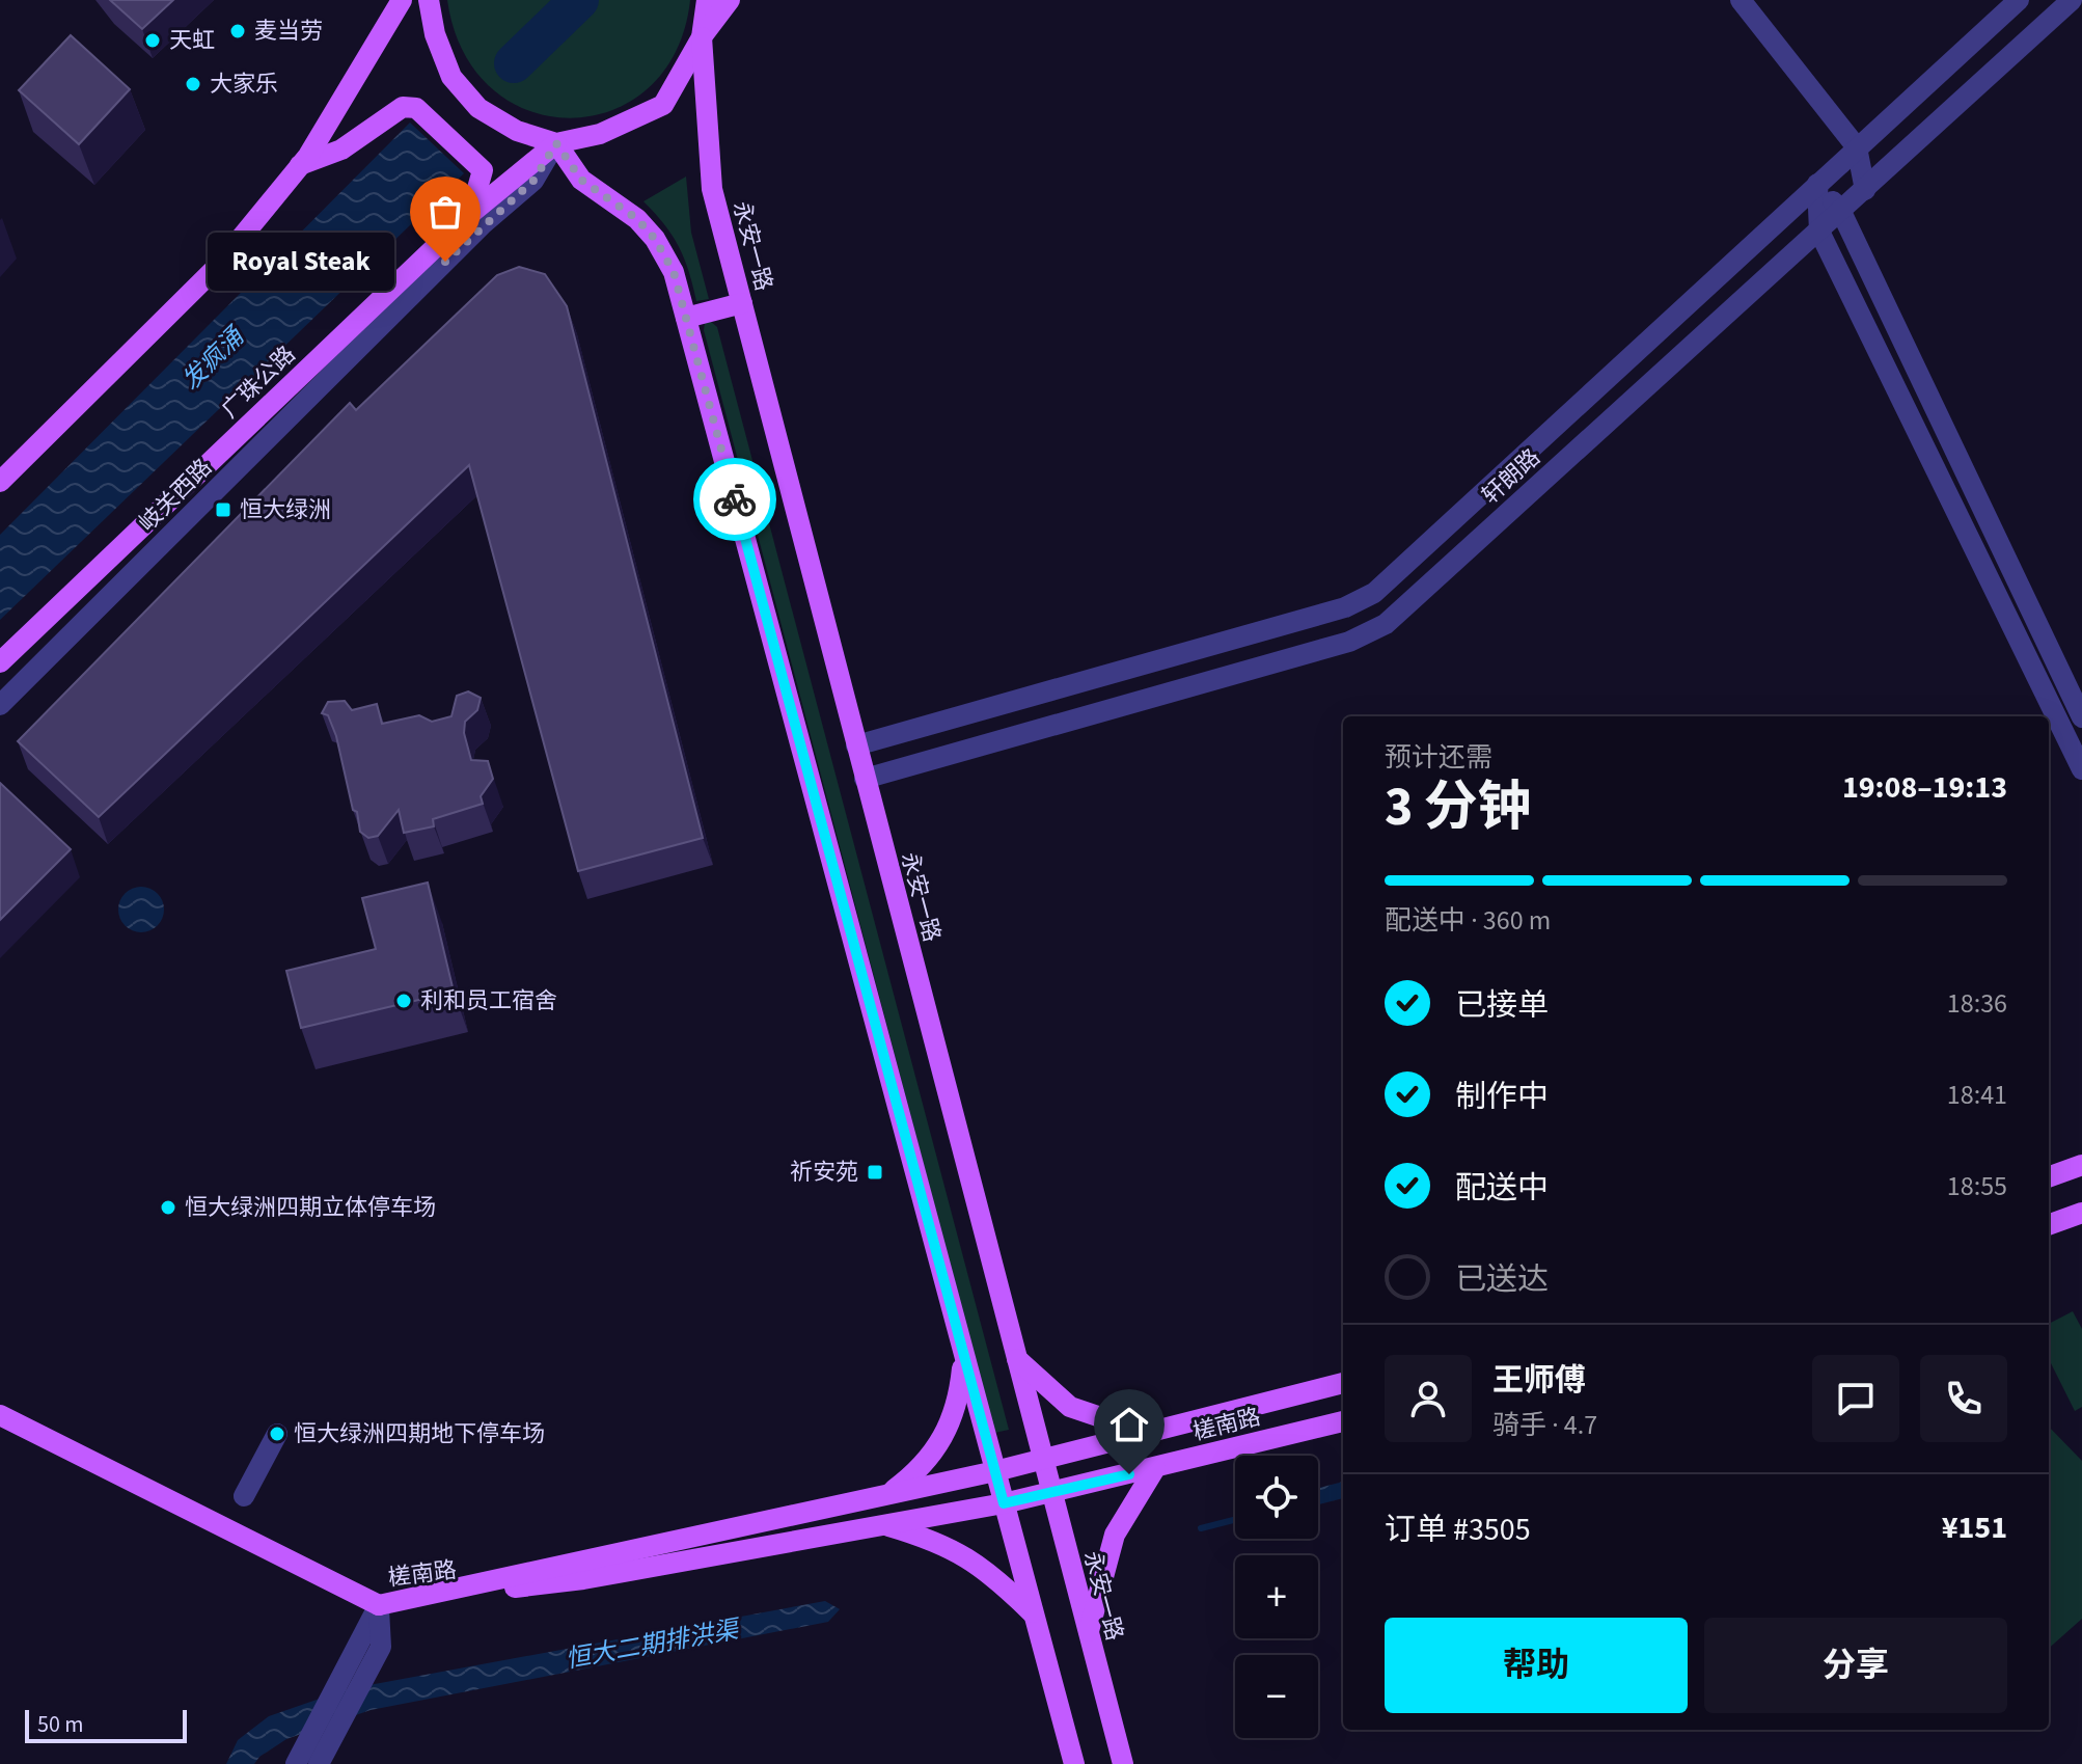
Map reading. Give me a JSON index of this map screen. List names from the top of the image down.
{
  "streets": {
    "main road": ["永安一路", "广珠公路", "槎南路"],
    "street": ["轩朗路", "岐关西路"]
  },
  "crossings": [
    ["永安一路", "轩朗路"],
    ["永安一路", "槎南路"],
    ["广珠公路", "岐关西路"]
  ],
  "water": ["发疯涌", "恒大二期排洪渠"],
  "places": {
    "other": [
      "麦当劳",
      "天虹",
      "大家乐",
      "Royal Steak",
      "利和员工宿舍",
      "恒大绿洲四期立体停车场",
      "恒大绿洲四期地下停车场"
    ],
    "transit": ["恒大绿洲", "祈安苑"]
  },
  "scale_bar": "50 m",
  "page": {
    "bubble": "Royal Steak",
    "heading": ["3 分钟", "预计还需", "19:08–19:13"],
    "panel": [
      "王师傅",
      "骑手 · 4.7",
      "订单 #3505",
      "¥151"
    ],
    "bar": "配送中 · 360 m",
    "list": [
      ["已接单", "18:36"],
      ["制作中", "18:41"],
      ["配送中", "18:55"],
      "已送达"
    ],
    "map_buttons": ["+", "−"],
    "buttons": ["帮助", "分享"],
    "scale": "50 m"
  }
}
